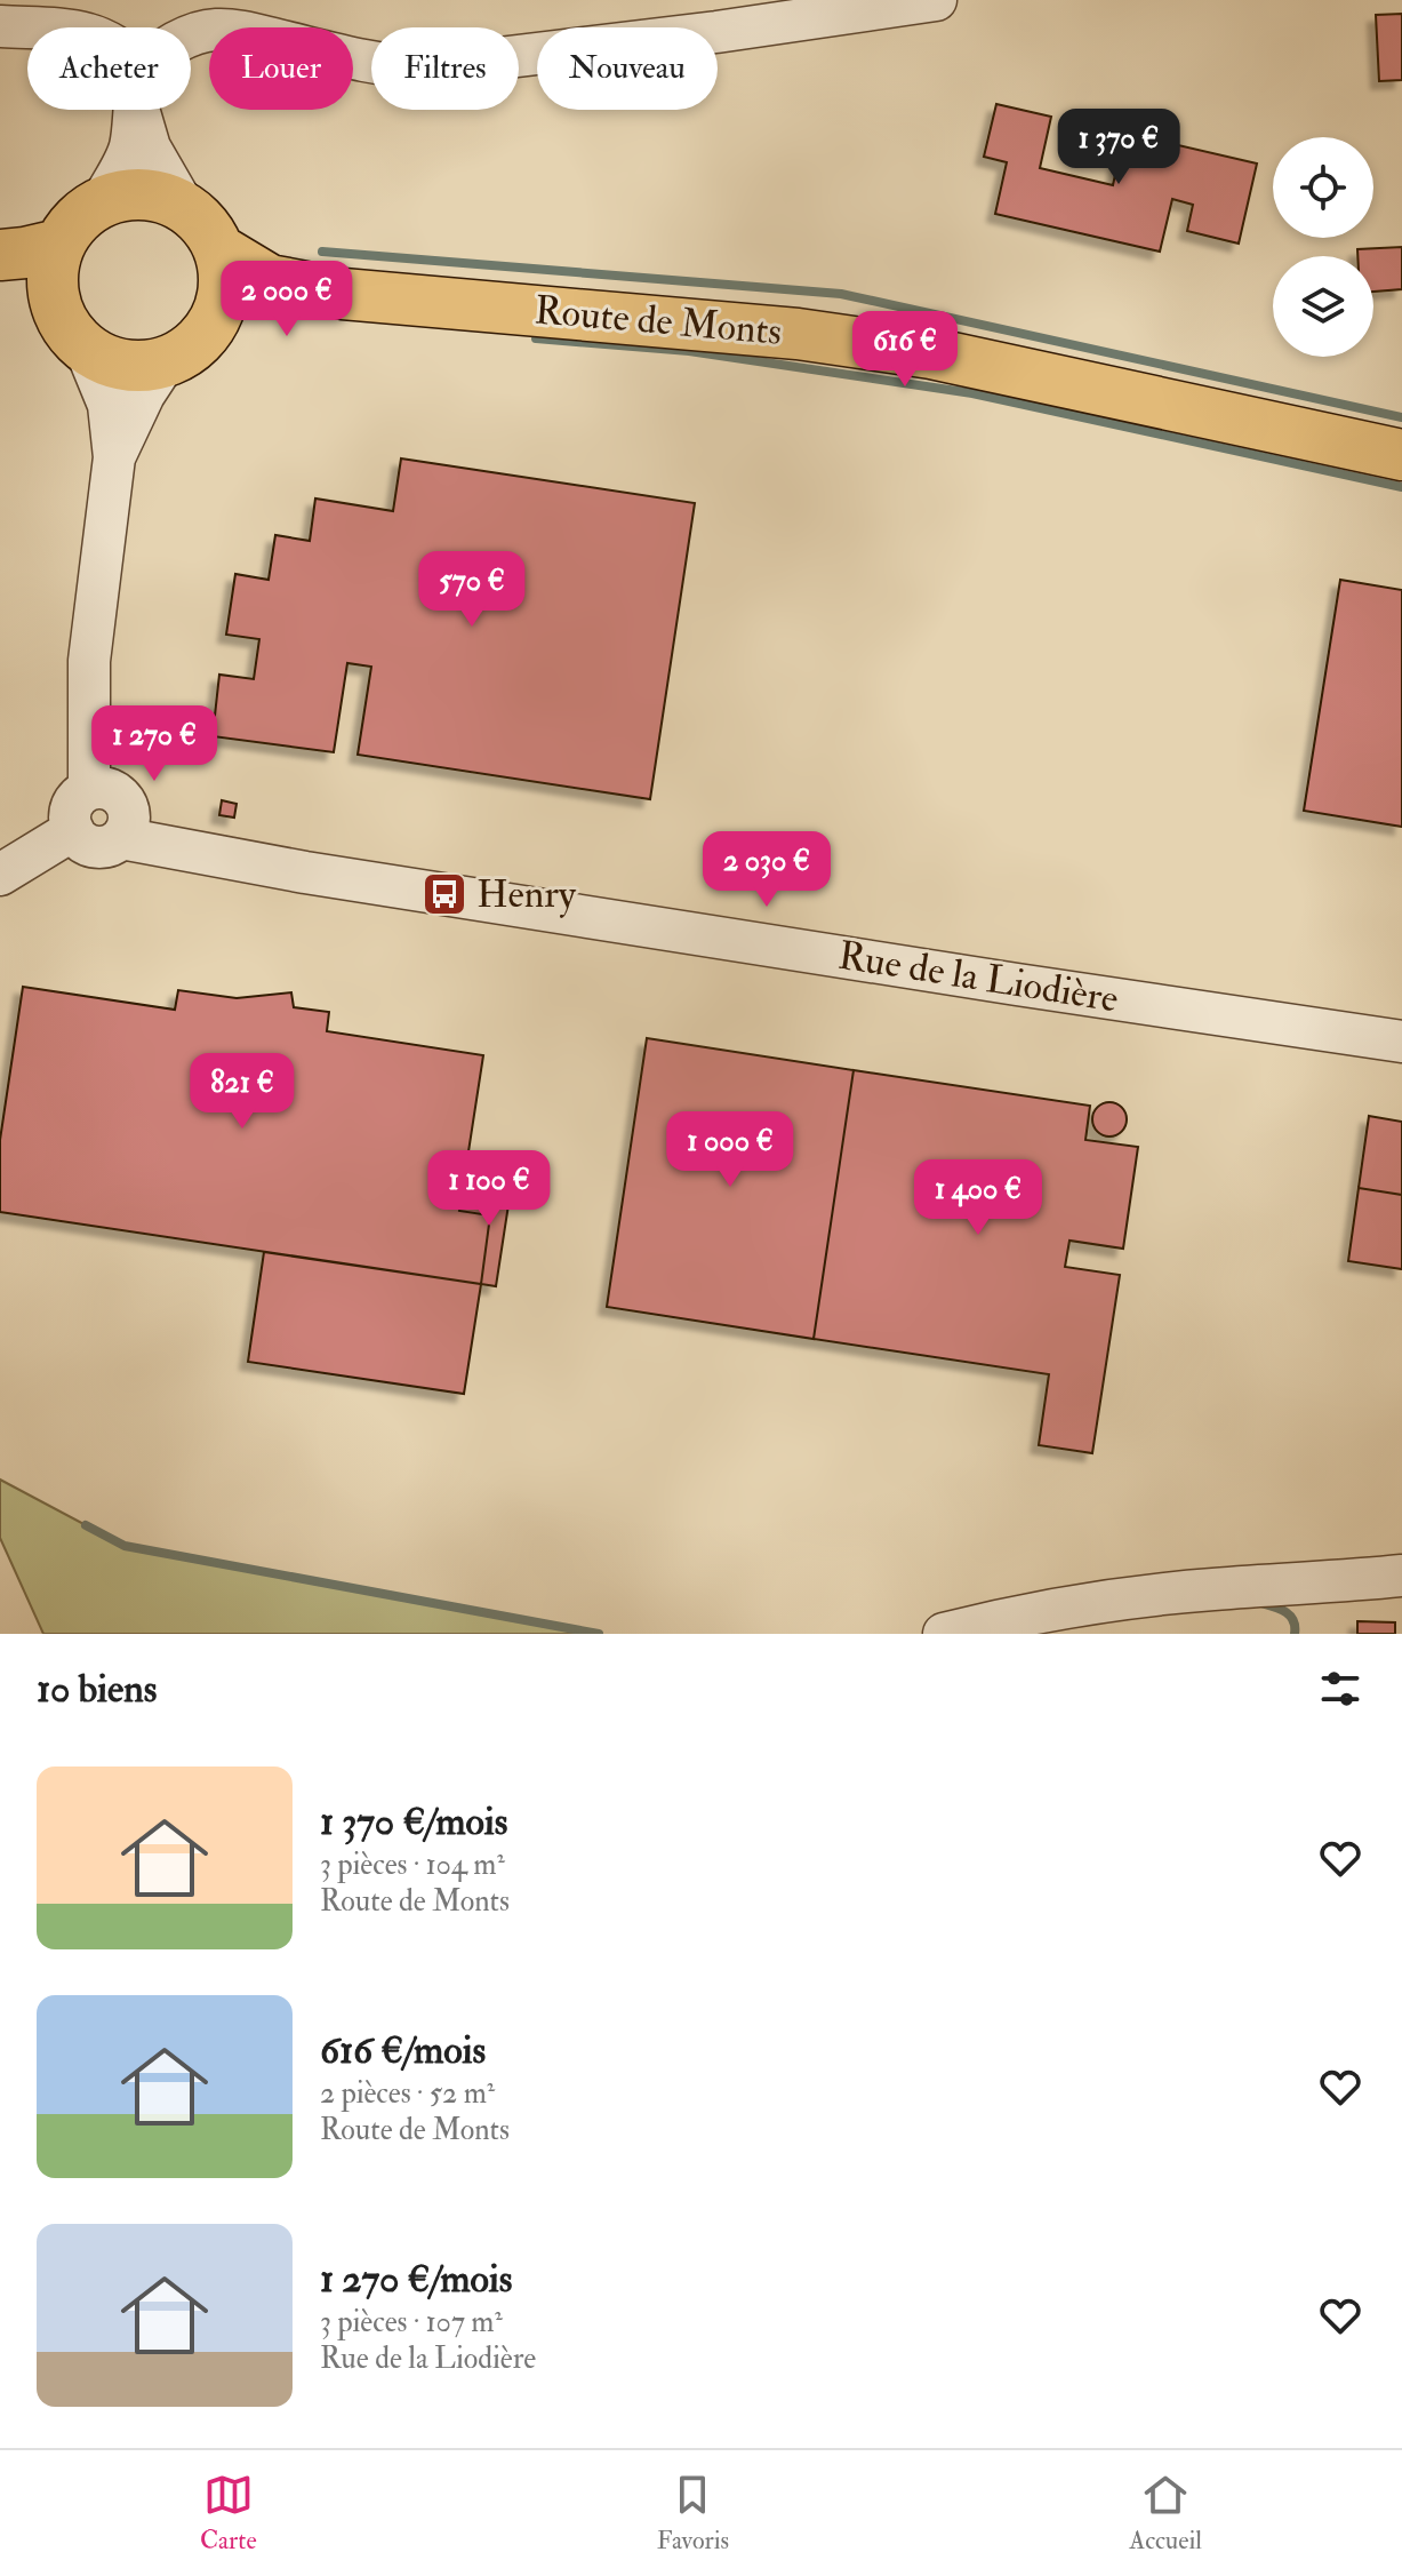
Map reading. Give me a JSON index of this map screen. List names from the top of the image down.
{
  "streets": {
    "main road": ["Route de Monts"],
    "street": ["Rue de la Liodière"]
  },
  "places": {
    "bus stop": ["Henry"]
  },
  "page": {
    "chip": [
      "Acheter",
      "Louer",
      "Filtres",
      "Nouveau"
    ],
    "price": [
      "1 370 €",
      "2 000 €",
      "616 €",
      "570 €",
      "1 270 €",
      "2 030 €",
      "821 €",
      "1 000 €",
      "1 100 €",
      "1 400 €"
    ],
    "heading": "10 biens",
    "list": [
      {
        "name": "1 370 €/mois",
        "note": "3 pièces · 104 m² · Route de Monts"
      },
      {
        "name": "616 €/mois",
        "note": "2 pièces · 52 m² · Route de Monts"
      },
      {
        "name": "1 270 €/mois",
        "note": "3 pièces · 107 m² · Rue de la Liodière"
      }
    ],
    "tabs": ["Carte", "Favoris", "Accueil"]
  }
}
